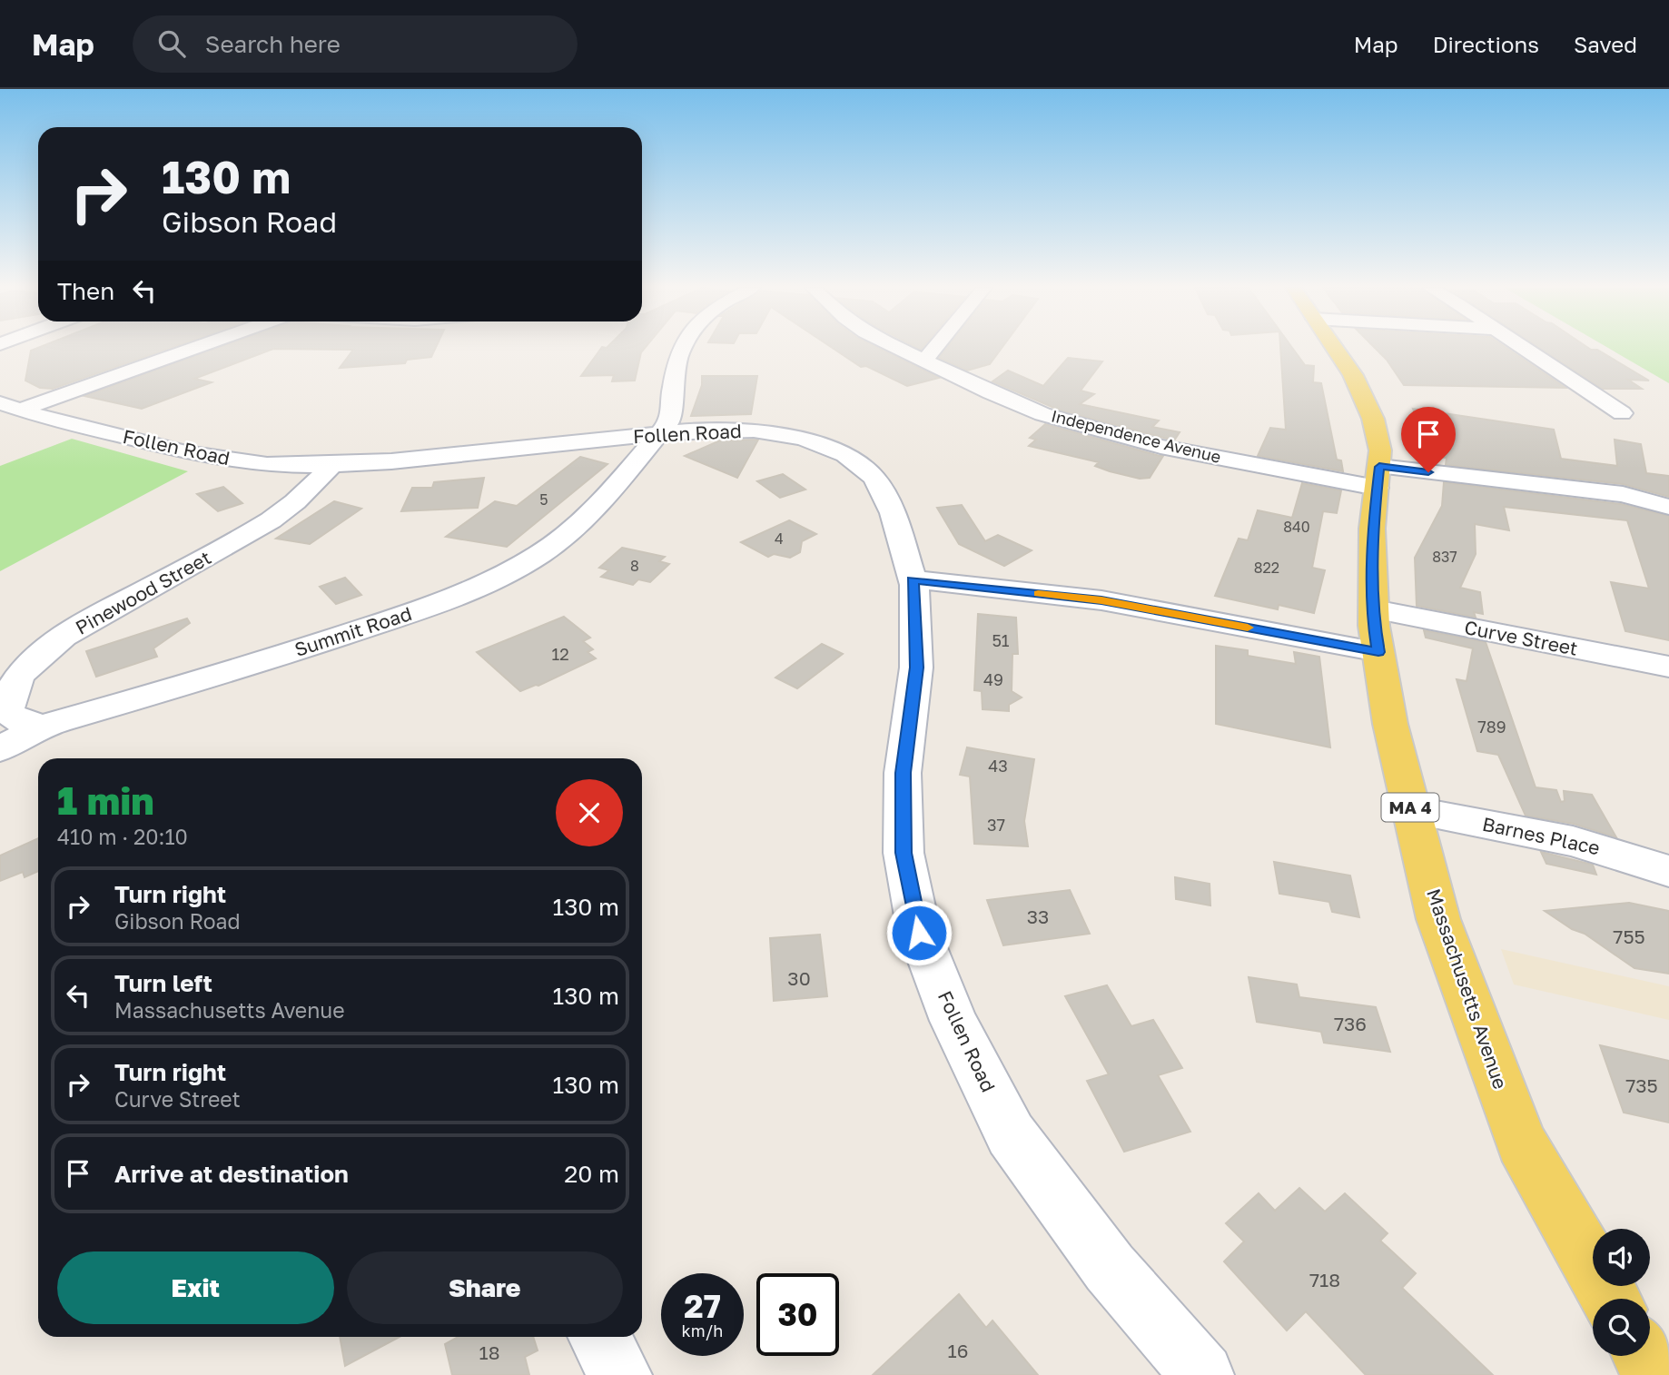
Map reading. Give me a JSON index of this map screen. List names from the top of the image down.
{
  "streets": {
    "main road": ["MA 4", "Massachusetts Avenue"],
    "street": [
      "Follen Road",
      "Independence Avenue",
      "Pinewood Street",
      "Summit Road",
      "Curve Street",
      "Barnes Place"
    ]
  },
  "crossings": [
    ["Follen Road", "Pinewood Street"],
    ["Follen Road", "Summit Road"],
    ["Independence Avenue", "Massachusetts Avenue"],
    ["Pinewood Street", "Summit Road"],
    ["Curve Street", "Massachusetts Avenue"],
    ["Barnes Place", "Massachusetts Avenue"]
  ],
  "house_numbers": [
    "5",
    "840",
    "4",
    "837",
    "8",
    "822",
    "51",
    "12",
    "49",
    "789",
    "43",
    "37",
    "33",
    "755",
    "30",
    "736",
    "735",
    "718",
    "16",
    "18"
  ],
  "page": {
    "header": "Map",
    "search": "Search here",
    "nav": ["Map", "Directions", "Saved"],
    "turn": ["130 m", "Gibson Road"],
    "then": "Then",
    "heading": ["1 min", "410 m · 20:10"],
    "list": [
      {
        "name": "Turn right",
        "note": "Gibson Road",
        "value": "130 m"
      },
      {
        "name": "Turn left",
        "note": "Massachusetts Avenue",
        "value": "130 m"
      },
      {
        "name": "Turn right",
        "note": "Curve Street",
        "value": "130 m"
      },
      {
        "name": "Arrive at destination",
        "value": "20 m"
      }
    ],
    "buttons": ["Exit", "Share"],
    "speed": "27 km/h",
    "limit": "30"
  }
}
